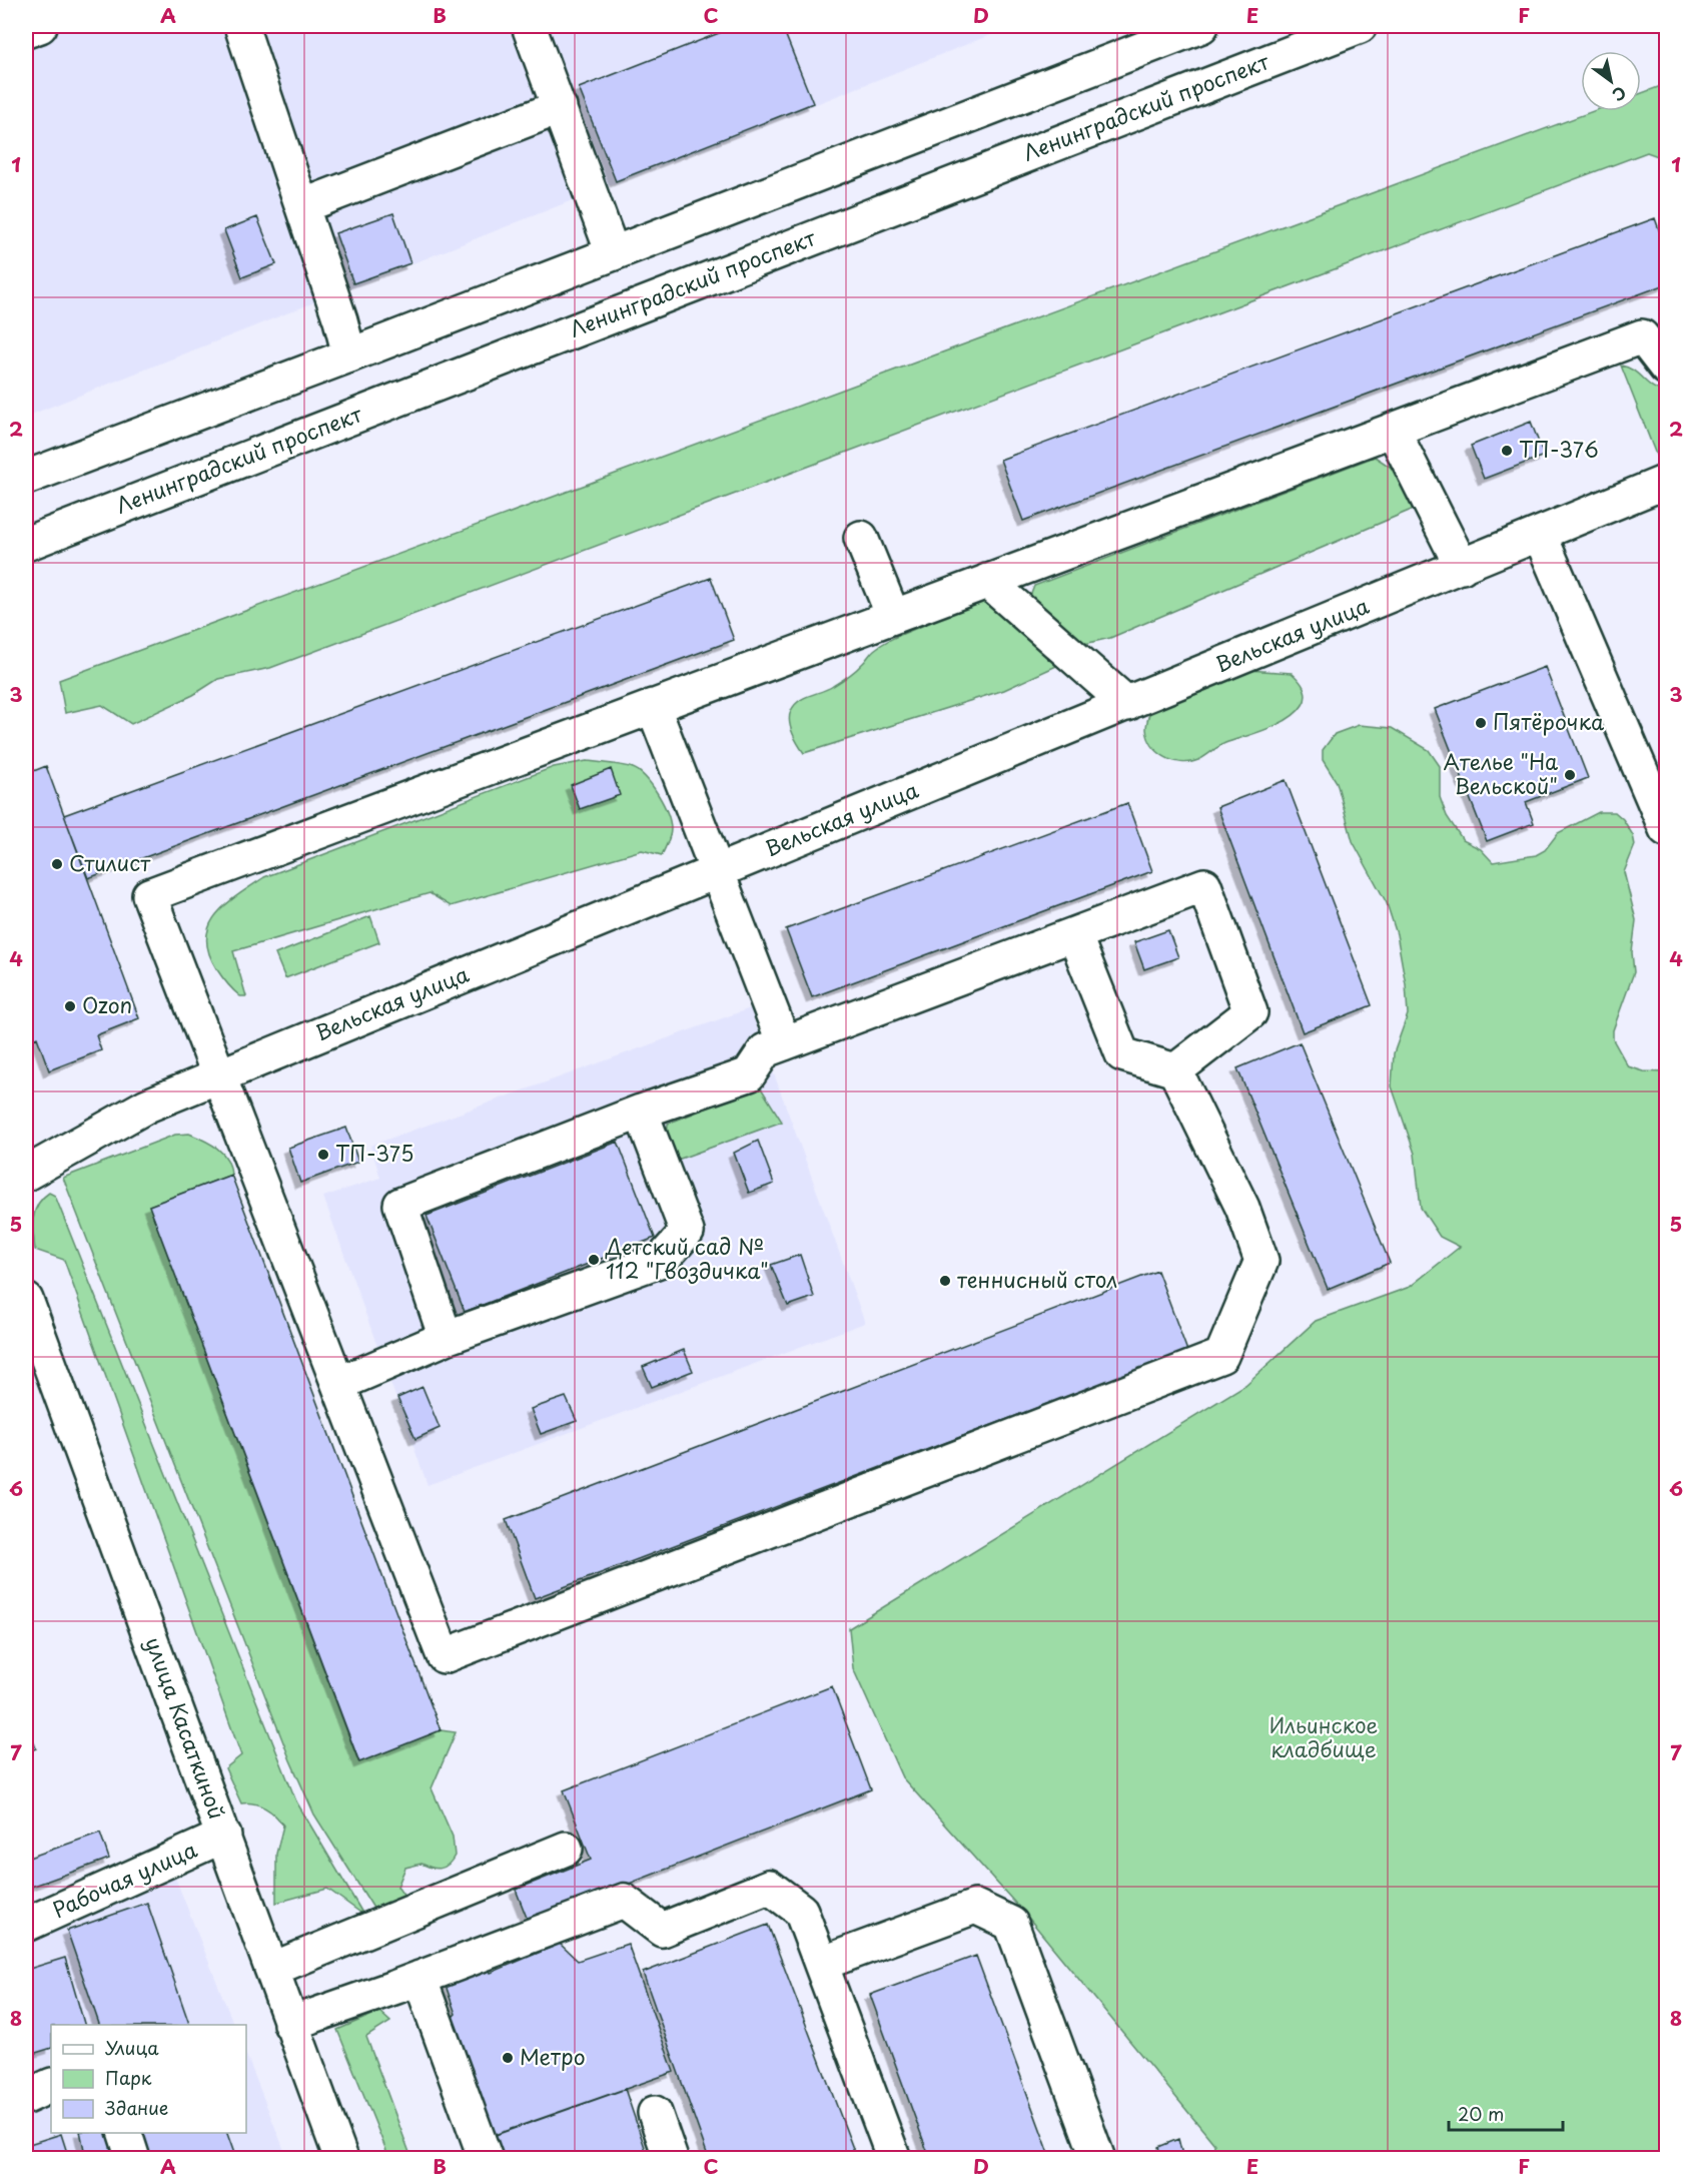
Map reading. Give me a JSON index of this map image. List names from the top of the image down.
{
  "streets": {
    "street": [
      "Ленинградский проспект",
      "Вельская улица",
      "улица Касаткиной",
      "Рабочая улица"
    ]
  },
  "crossings": [
    ["улица Касаткиной", "Рабочая улица"]
  ],
  "parks": ["Ильинское кладбище"],
  "places": [
    "ТП-376",
    "Пятёрочка",
    "Ателье \"На Вельской\"",
    "Стилист",
    "Ozon",
    "ТП-375",
    "Детский сад № 112 \"Гвоздичка\"",
    "теннисный стол",
    "Метро"
  ],
  "legend": ["Улица", "Парк", "Здание"],
  "scale_bar": "20 m",
  "north": "bottom right",
  "grid": {
    "columns": [
      "A",
      "B",
      "C",
      "D",
      "E",
      "F"
    ],
    "rows": [
      "1",
      "2",
      "3",
      "4",
      "5",
      "6",
      "7",
      "8"
    ]
  }
}
